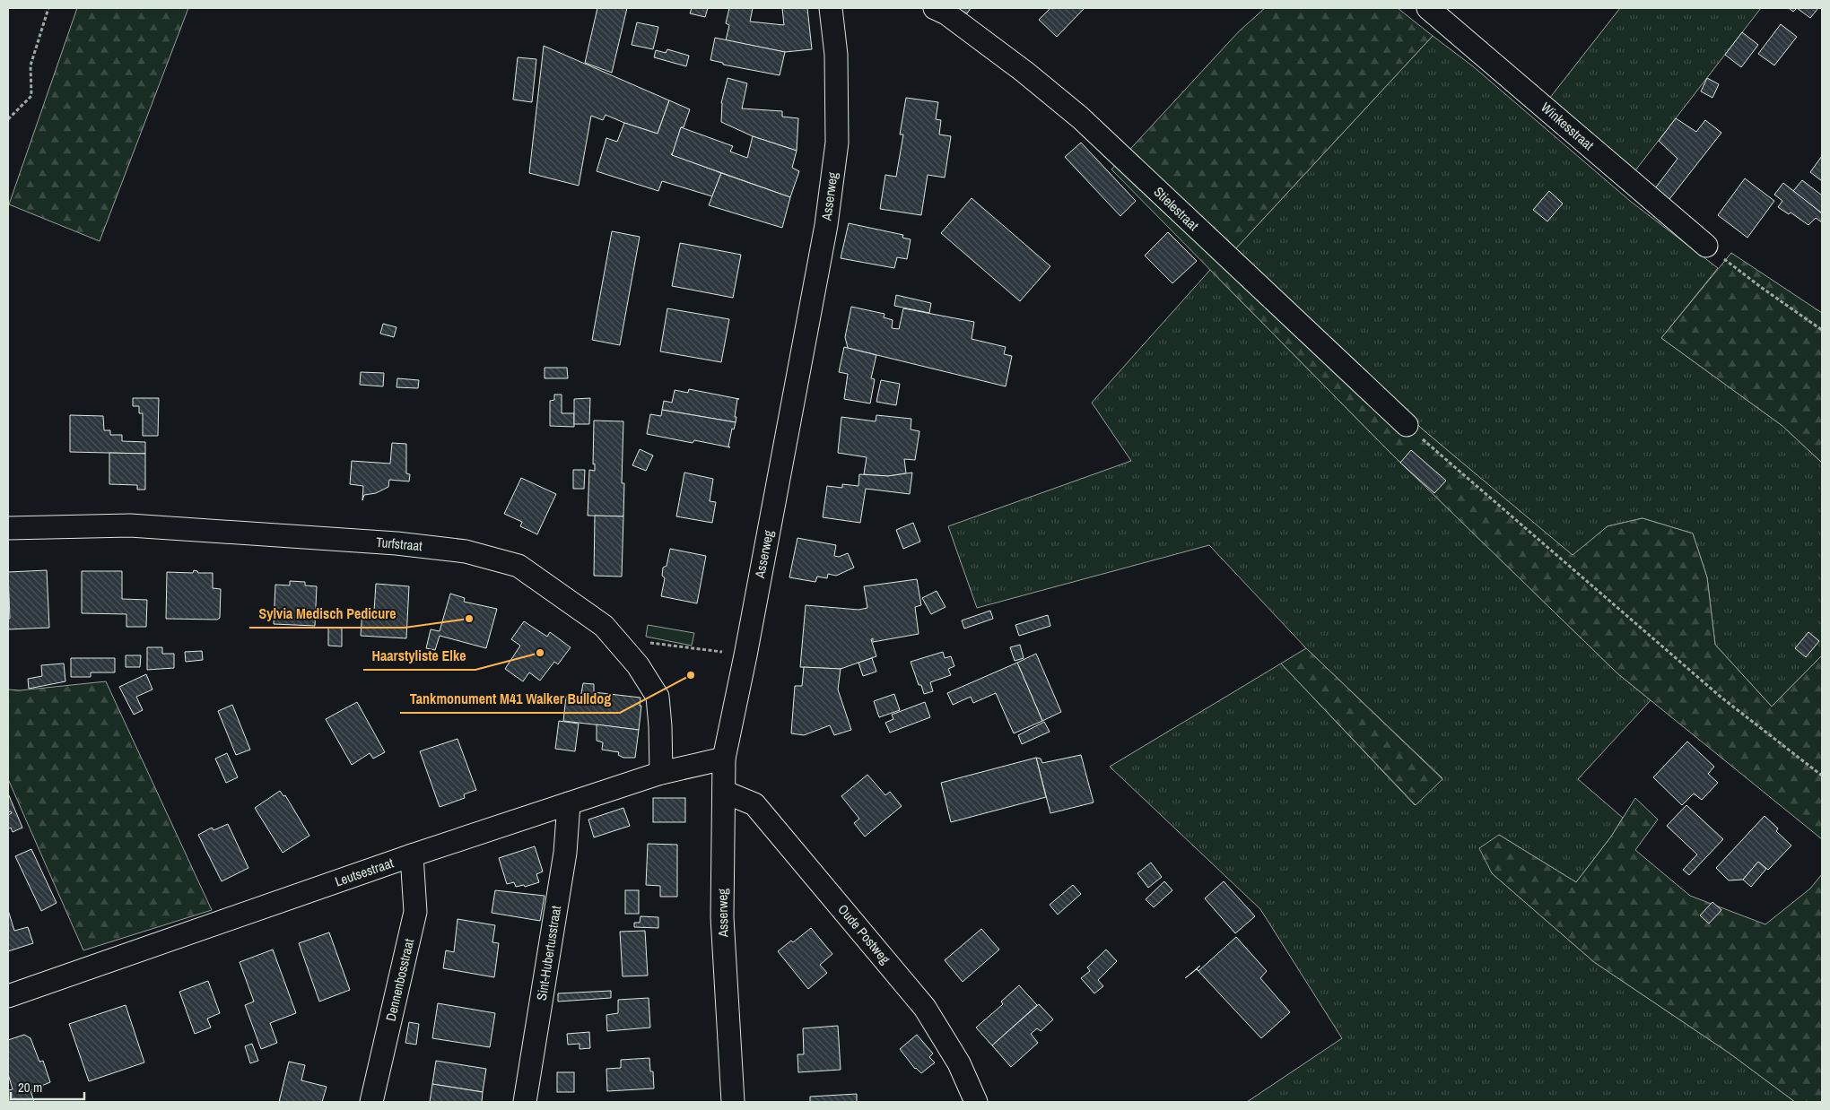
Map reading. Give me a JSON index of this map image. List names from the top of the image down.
{
  "streets": {
    "street": [
      "Winkesstraat",
      "Asserweg",
      "Stielestraat",
      "Turfstraat",
      "Leutsestraat",
      "Oude Postweg",
      "Sint-Hubertusstraat",
      "Dennenbosstraat"
    ]
  },
  "crossings": [
    ["Asserweg", "Leutsestraat"],
    ["Asserweg", "Oude Postweg"],
    ["Turfstraat", "Leutsestraat"],
    ["Leutsestraat", "Sint-Hubertusstraat"],
    ["Leutsestraat", "Dennenbosstraat"]
  ],
  "places": ["Sylvia Medisch Pedicure", "Haarstyliste Elke", "Tankmonument M41 Walker Bulldog"],
  "scale_bar": "20 m"
}
